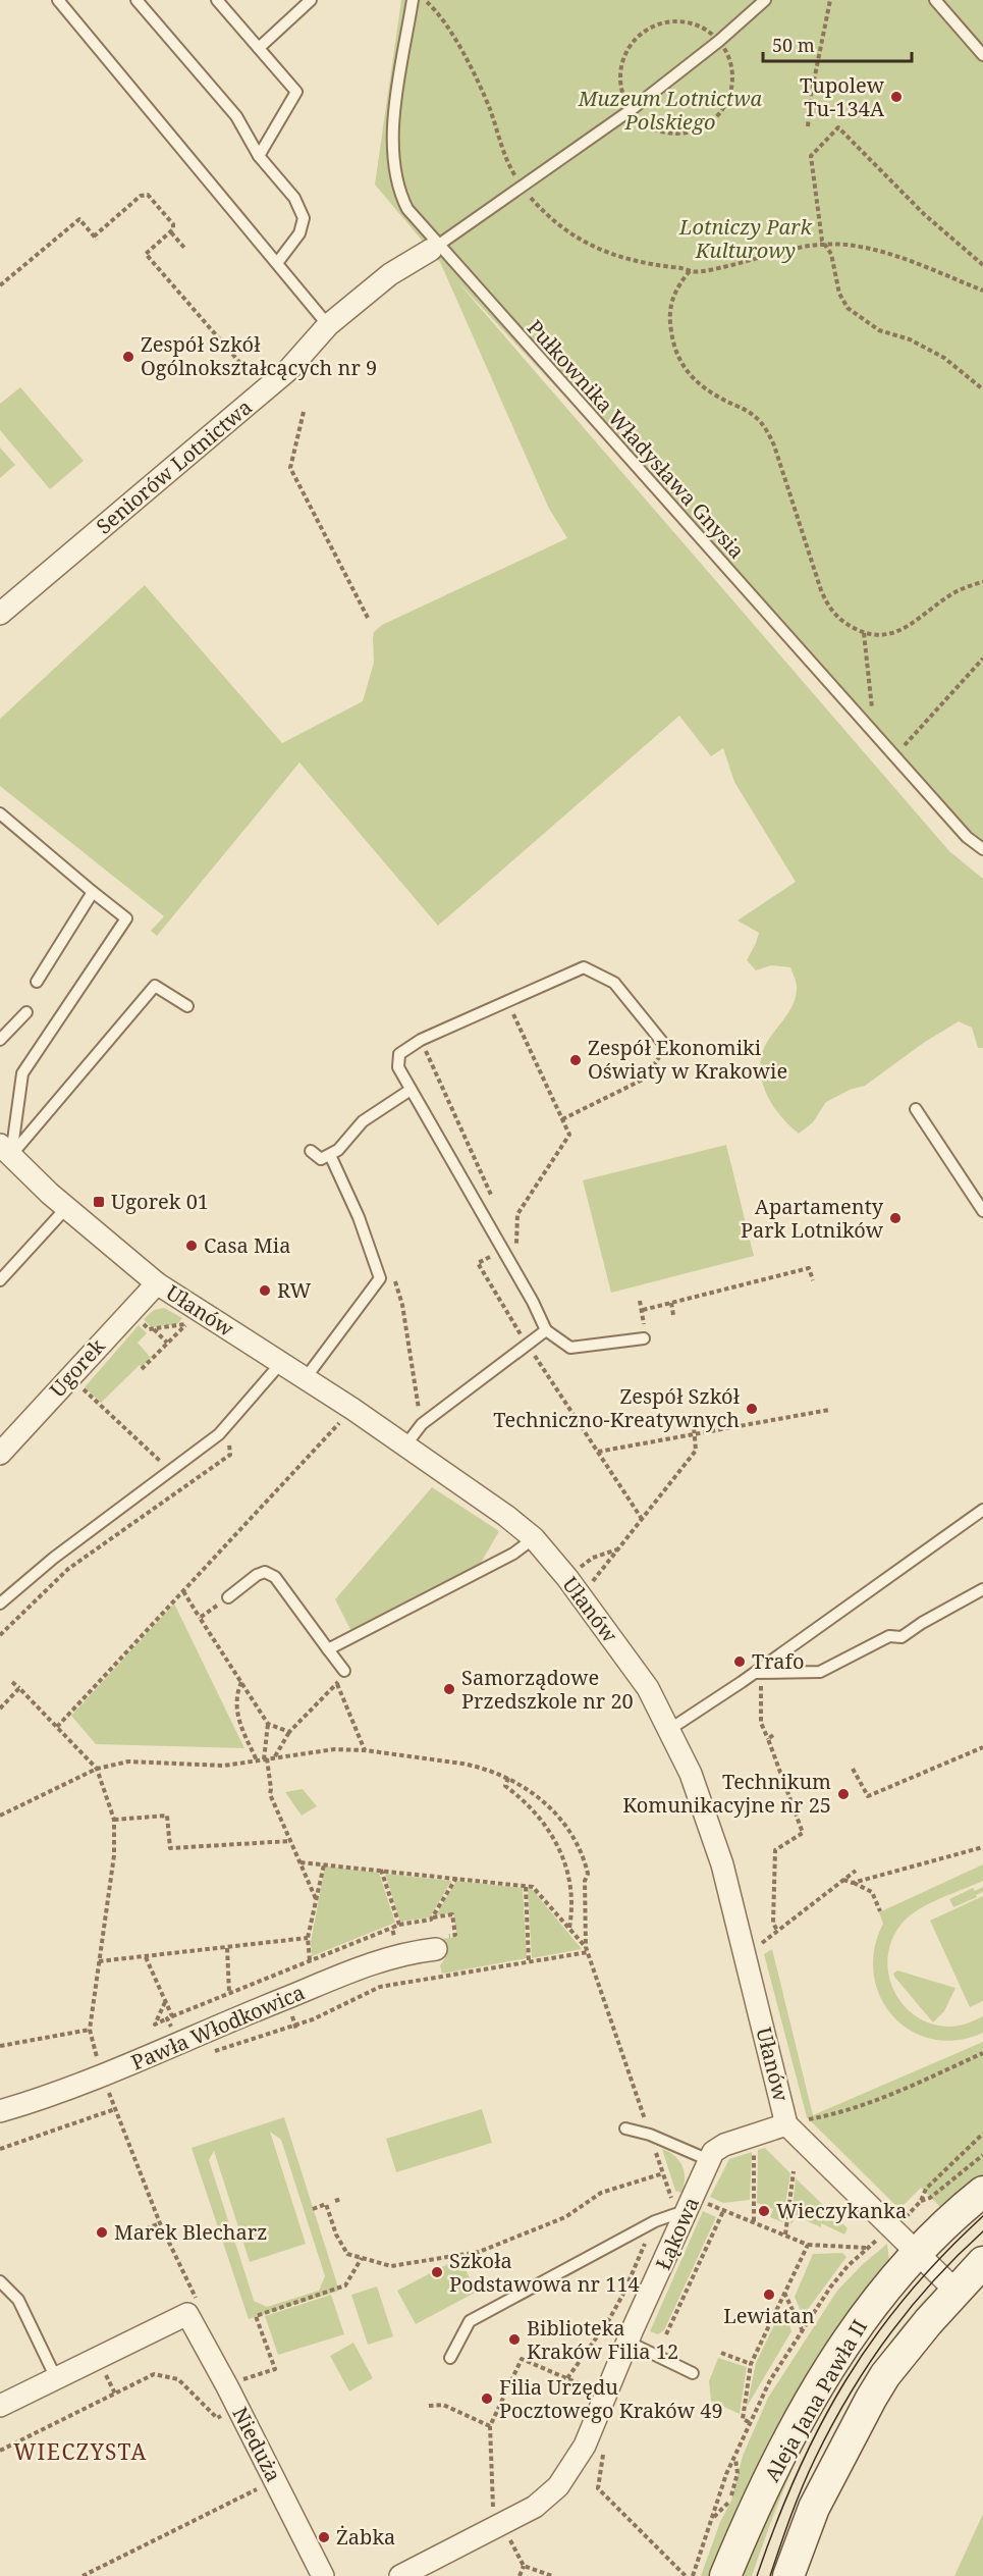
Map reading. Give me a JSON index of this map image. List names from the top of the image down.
{
  "streets": {
    "main road": ["Aleja Jana Pawła II"],
    "street": [
      "Seniorów Lotnictwa",
      "Ułanów",
      "Ugorek",
      "Pawła Włodkowica",
      "Łąkowa",
      "Nieduża"
    ],
    "lane": ["Pułkownika Władysława Gnysia"]
  },
  "crossings": [
    ["Pułkownika Władysława Gnysia", "Seniorów Lotnictwa"],
    ["Ułanów", "Ugorek"],
    ["Ułanów", "Łąkowa"],
    ["Ułanów", "Aleja Jana Pawła II"]
  ],
  "districts": ["WIECZYSTA"],
  "parks": ["Muzeum Lotnictwa Polskiego", "Lotniczy Park Kulturowy"],
  "places": {
    "other": [
      "Tupolew Tu-134A",
      "Zespół Szkół Ogólnokształcących nr 9",
      "Zespół Ekonomiki Oświaty w Krakowie",
      "Apartamenty Park Lotników",
      "Casa Mia",
      "RW",
      "Zespół Szkół Techniczno-Kreatywnych",
      "Trafo",
      "Samorządowe Przedszkole nr 20",
      "Technikum Komunikacyjne nr 25",
      "Wieczykanka",
      "Marek Blecharz",
      "Szkoła Podstawowa nr 114",
      "Lewiatan",
      "Biblioteka Kraków Filia 12",
      "Filia Urzędu Pocztowego Kraków 49",
      "Żabka"
    ],
    "transit": ["Ugorek 01"]
  },
  "scale_bar": "50 m"
}
